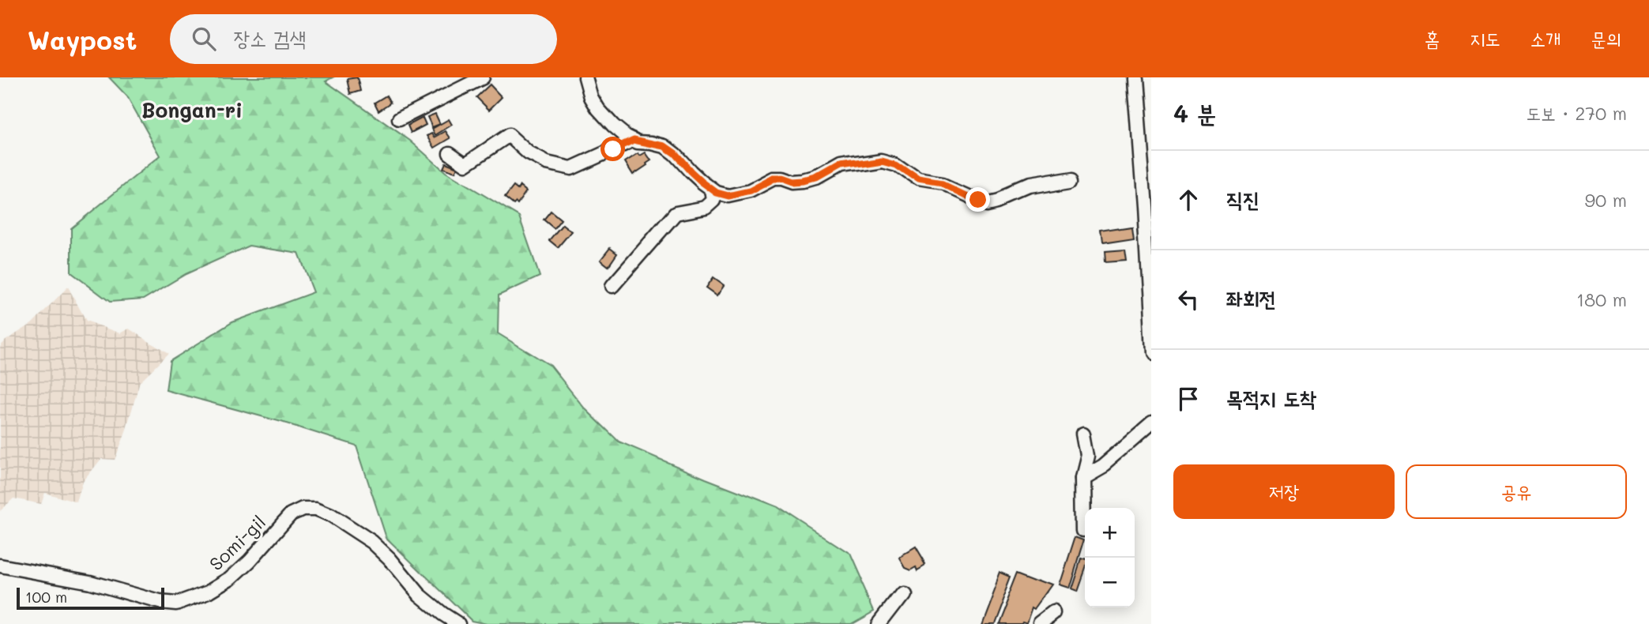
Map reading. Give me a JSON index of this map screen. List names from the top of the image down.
{
  "streets": {
    "street": ["Somi-gil"]
  },
  "districts": ["Bongan-ri"],
  "scale_bar": "100 m",
  "page": {
    "header": "Waypost",
    "search": "장소 검색",
    "nav": [
      "홈",
      "지도",
      "소개",
      "문의"
    ],
    "heading": ["4 분", "도보 · 270 m"],
    "list": [
      ["직진", "90 m"],
      ["좌회전", "180 m"],
      "목적지 도착"
    ],
    "buttons": ["저장", "공유"],
    "map_buttons": ["+", "−"],
    "scale": "100 m"
  }
}
